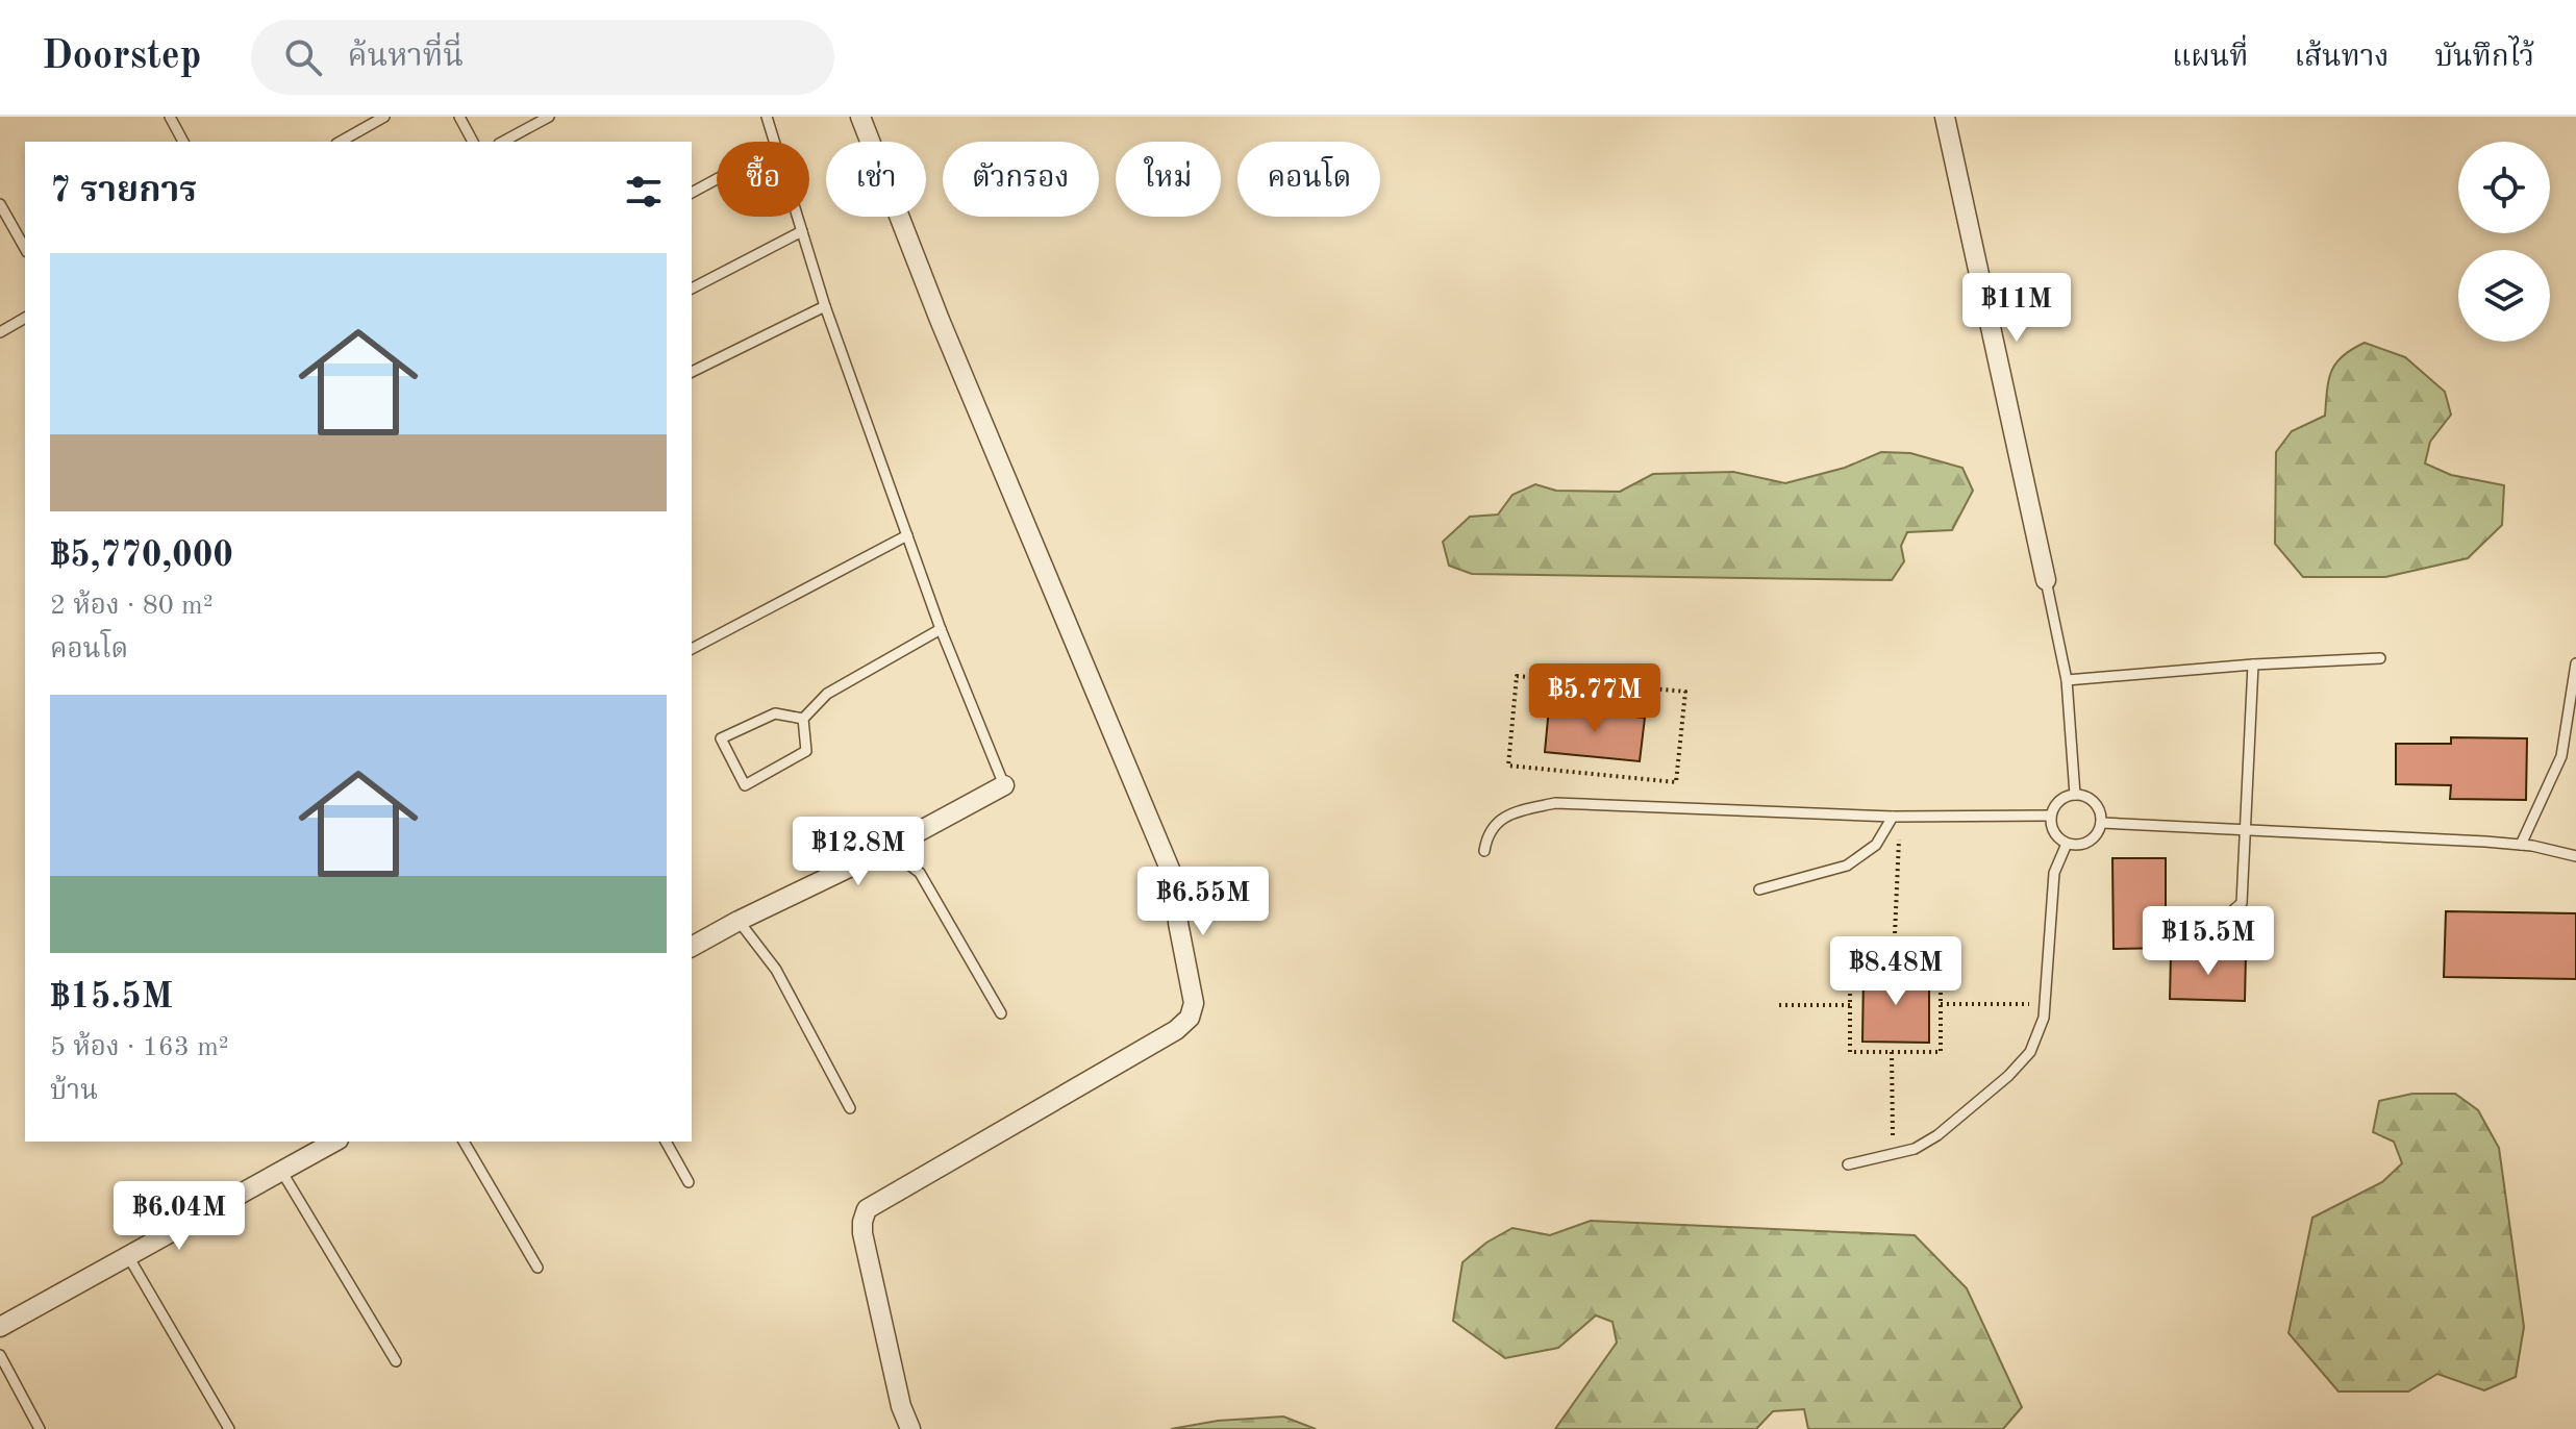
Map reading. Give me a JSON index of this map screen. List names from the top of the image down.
{
  "page": {
    "header": "Doorstep",
    "search": "ค้นหาที่นี่",
    "nav": ["แผนที่", "เส้นทาง", "บันทึกไว้"],
    "chip": [
      "ซื้อ",
      "เช่า",
      "ตัวกรอง",
      "ใหม่",
      "คอนโด"
    ],
    "heading": "7 รายการ",
    "list": [
      {
        "name": "฿5,770,000",
        "note": "2 ห้อง · 80 m² · คอนโด"
      },
      {
        "name": "฿15.5M",
        "note": "5 ห้อง · 163 m² · บ้าน"
      }
    ],
    "price": [
      "฿11M",
      "฿5.77M",
      "฿12.8M",
      "฿6.55M",
      "฿15.5M",
      "฿8.48M",
      "฿6.04M"
    ]
  }
}
